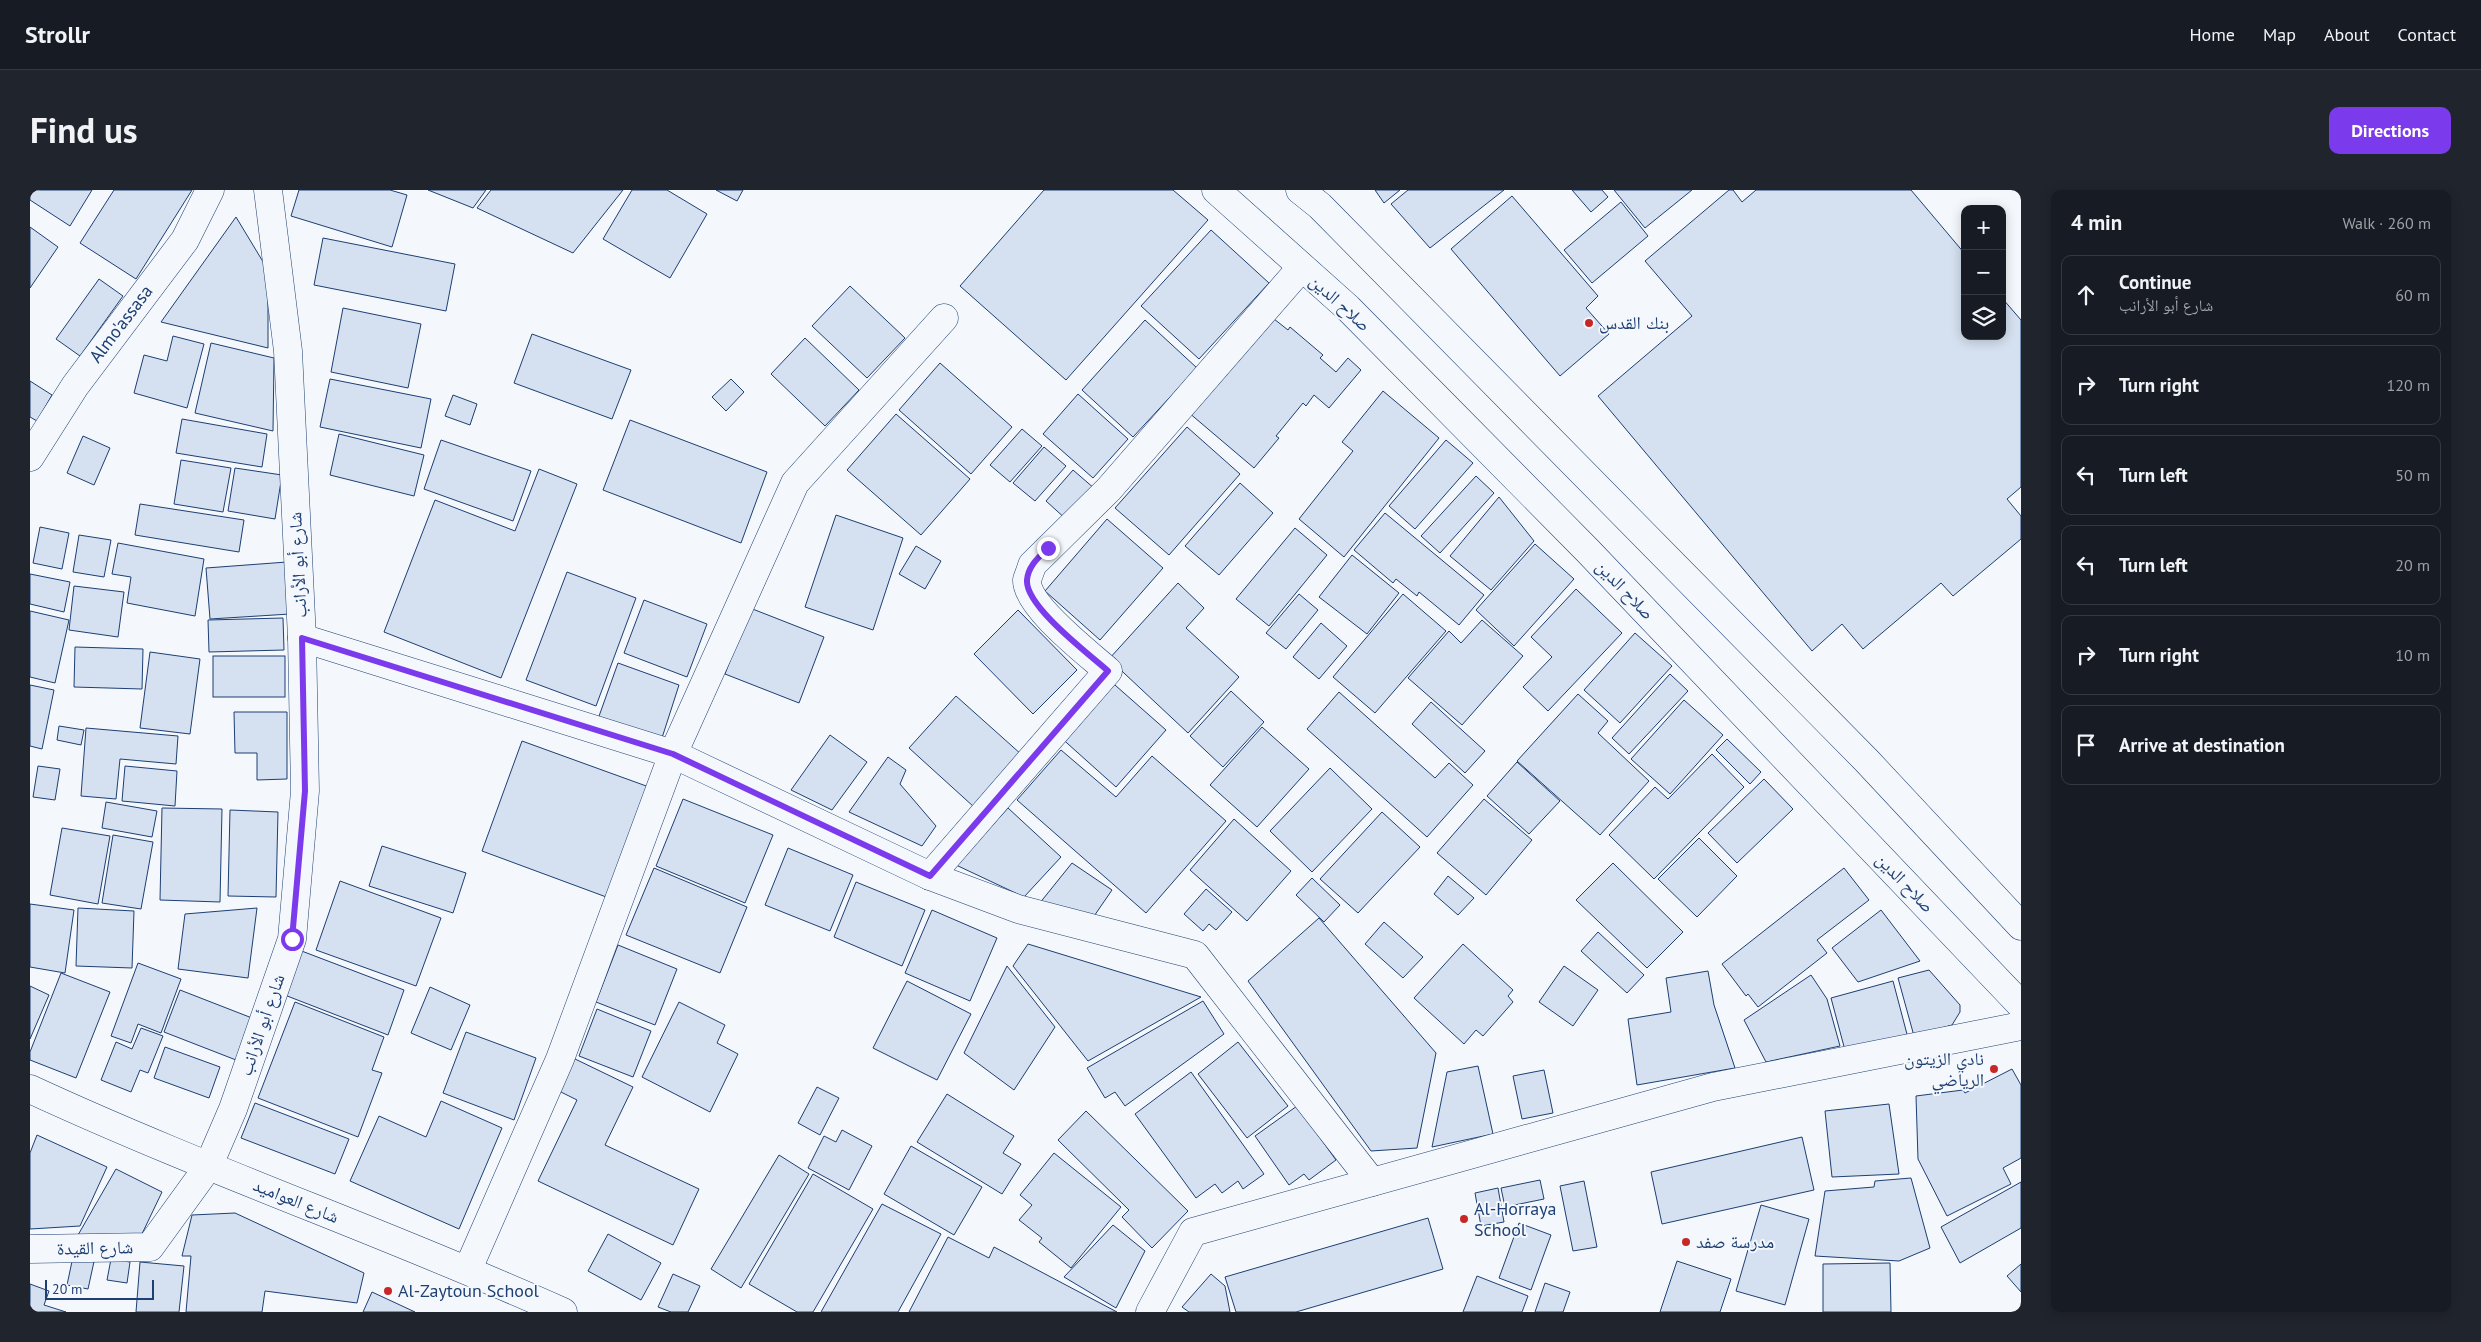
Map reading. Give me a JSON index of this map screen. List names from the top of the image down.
{
  "streets": {
    "main road": [
      "صلاح الدين",
      "Almo'assasa",
      "شارع أبو الأرانب",
      "شارع العواميد",
      "شارع القيدة"
    ]
  },
  "crossings": [
    ["شارع أبو الأرانب", "شارع العواميد"],
    ["شارع أبو الأرانب", "شارع القيدة"],
    ["شارع العواميد", "شارع القيدة"]
  ],
  "places": [
    "بنك القدس",
    "نادي الزيتون الرياضي",
    "Al-Horraya School",
    "مدرسة صفد",
    "Al-Zaytoun School"
  ],
  "scale_bar": "20 m",
  "page": {
    "header": "Strollr",
    "nav": [
      "Home",
      "Map",
      "About",
      "Contact"
    ],
    "title": "Find us",
    "buttons": "Directions",
    "heading": ["4 min", "Walk · 260 m"],
    "map_buttons": ["+", "−"],
    "list": [
      ["Continue", "شارع أبو الأرانب", "60 m"],
      ["Turn right", "120 m"],
      ["Turn left", "50 m"],
      ["Turn left", "20 m"],
      ["Turn right", "10 m"],
      "Arrive at destination"
    ],
    "scale": "20 m"
  }
}
